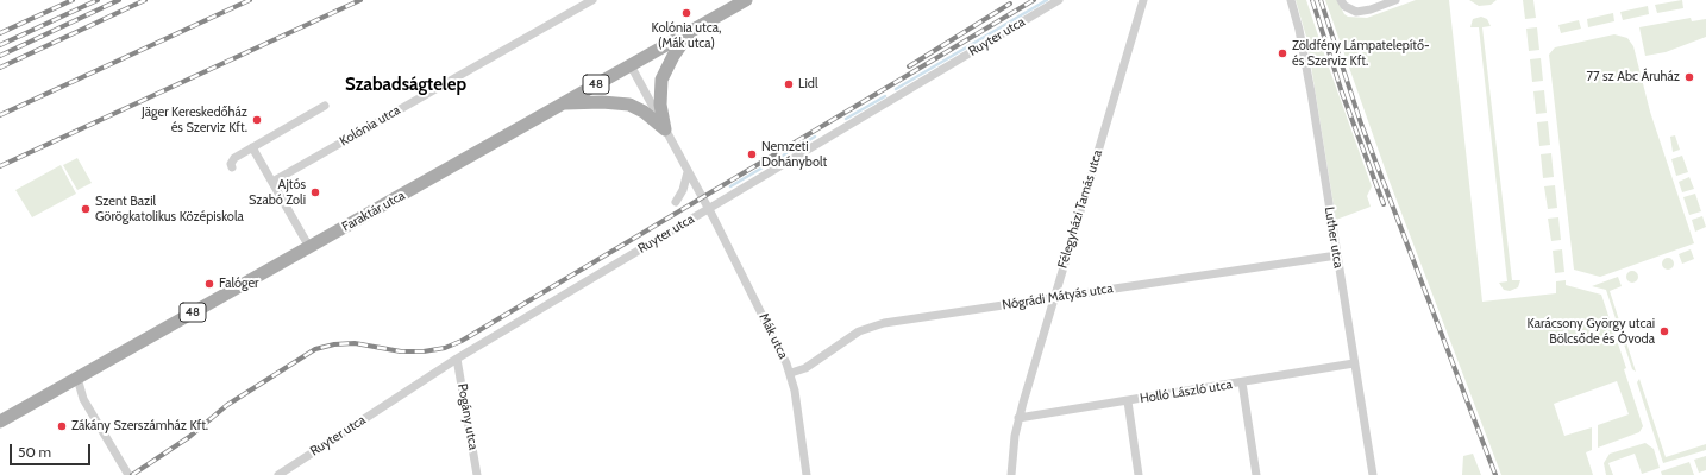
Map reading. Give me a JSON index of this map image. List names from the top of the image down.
{
  "streets": {
    "main road": ["48", "Faraktár utca"],
    "street": [
      "Ruyter utca",
      "Kolónia utca",
      "Félegyházi Tamás utca",
      "Luther utca",
      "Nógrádi Mátyás utca",
      "Mák utca",
      "Holló László utca",
      "Pogány utca"
    ]
  },
  "crossings": [
    ["Ruyter utca", "Mák utca"],
    ["Ruyter utca", "Pogány utca"],
    ["Félegyházi Tamás utca", "Nógrádi Mátyás utca"],
    ["Félegyházi Tamás utca", "Holló László utca"],
    ["Faraktár utca", "Mák utca"],
    ["Luther utca", "Nógrádi Mátyás utca"],
    ["Luther utca", "Holló László utca"],
    ["Nógrádi Mátyás utca", "Mák utca"]
  ],
  "districts": ["Szabadságtelep"],
  "places": [
    "Kolónia utca, (Mák utca)",
    "Zöldfény Lámpatelepítő- és Szerviz Kft.",
    "77 sz Abc Áruház",
    "Lidl",
    "Jäger Kereskedőház és Szerviz Kft.",
    "Nemzeti Dohánybolt",
    "Ajtós Szabó Zoli",
    "Szent Bazil Görögkatolikus Középiskola",
    "Falóger",
    "Karácsony György utcai Bölcsőde és Óvoda",
    "Zákány Szerszámház Kft."
  ],
  "scale_bar": "50 m"
}
